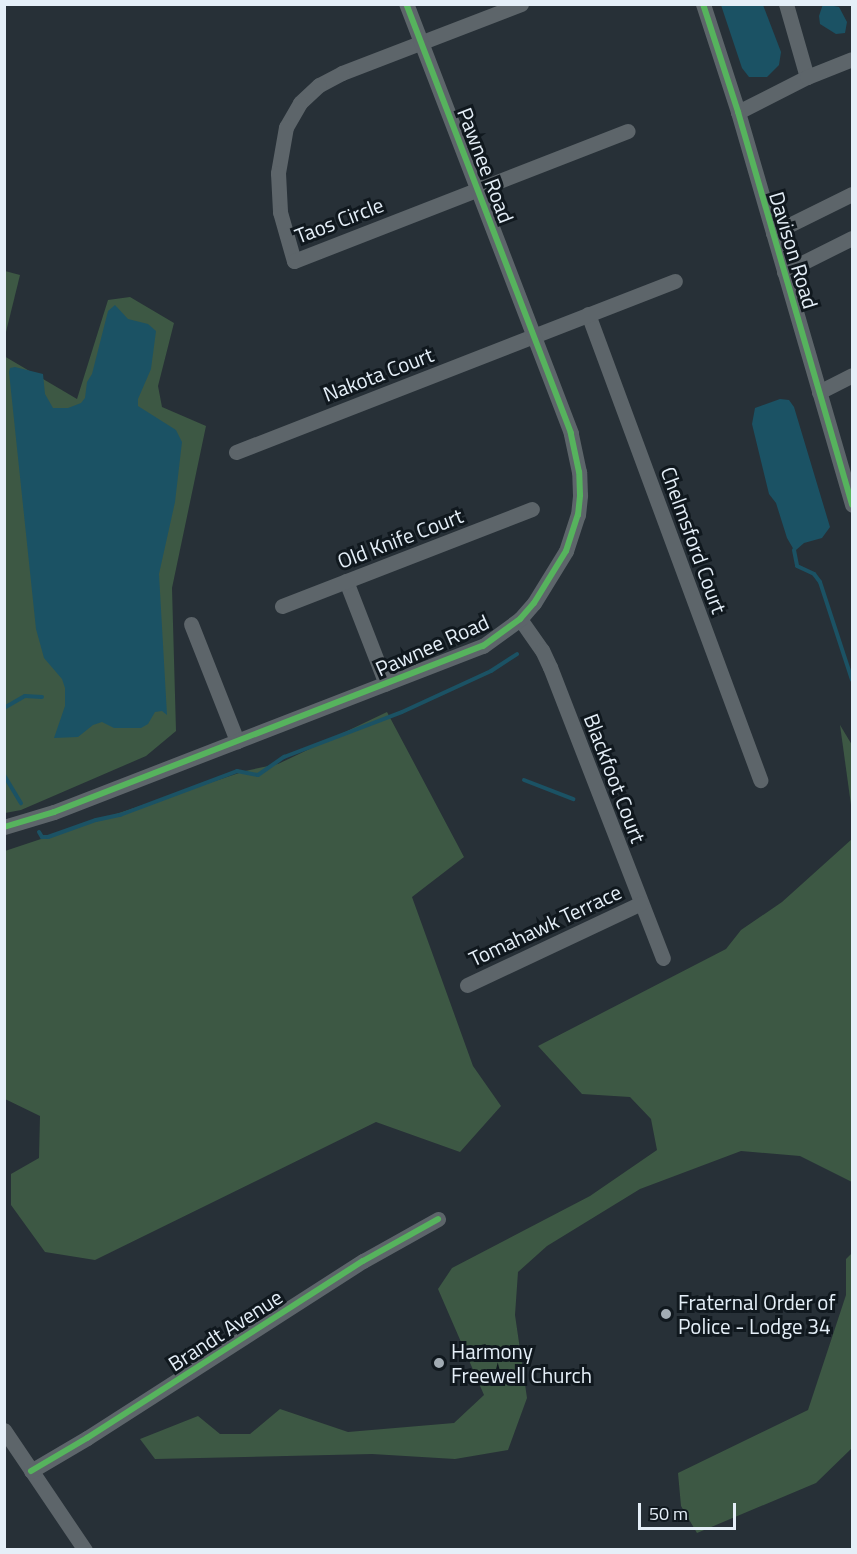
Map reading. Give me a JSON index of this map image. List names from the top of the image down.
{
  "streets": {
    "street": [
      "Pawnee Road",
      "Taos Circle",
      "Davison Road",
      "Nakota Court",
      "Old Knife Court",
      "Chelmsford Court",
      "Blackfoot Court",
      "Tomahawk Terrace",
      "Brandt Avenue"
    ]
  },
  "crossings": [
    ["Pawnee Road", "Taos Circle"],
    ["Pawnee Road", "Nakota Court"],
    ["Pawnee Road", "Blackfoot Court"],
    ["Nakota Court", "Chelmsford Court"],
    ["Blackfoot Court", "Tomahawk Terrace"]
  ],
  "places": ["Fraternal Order of Police - Lodge 34", "Harmony Freewell Church"],
  "scale_bar": "50 m"
}
